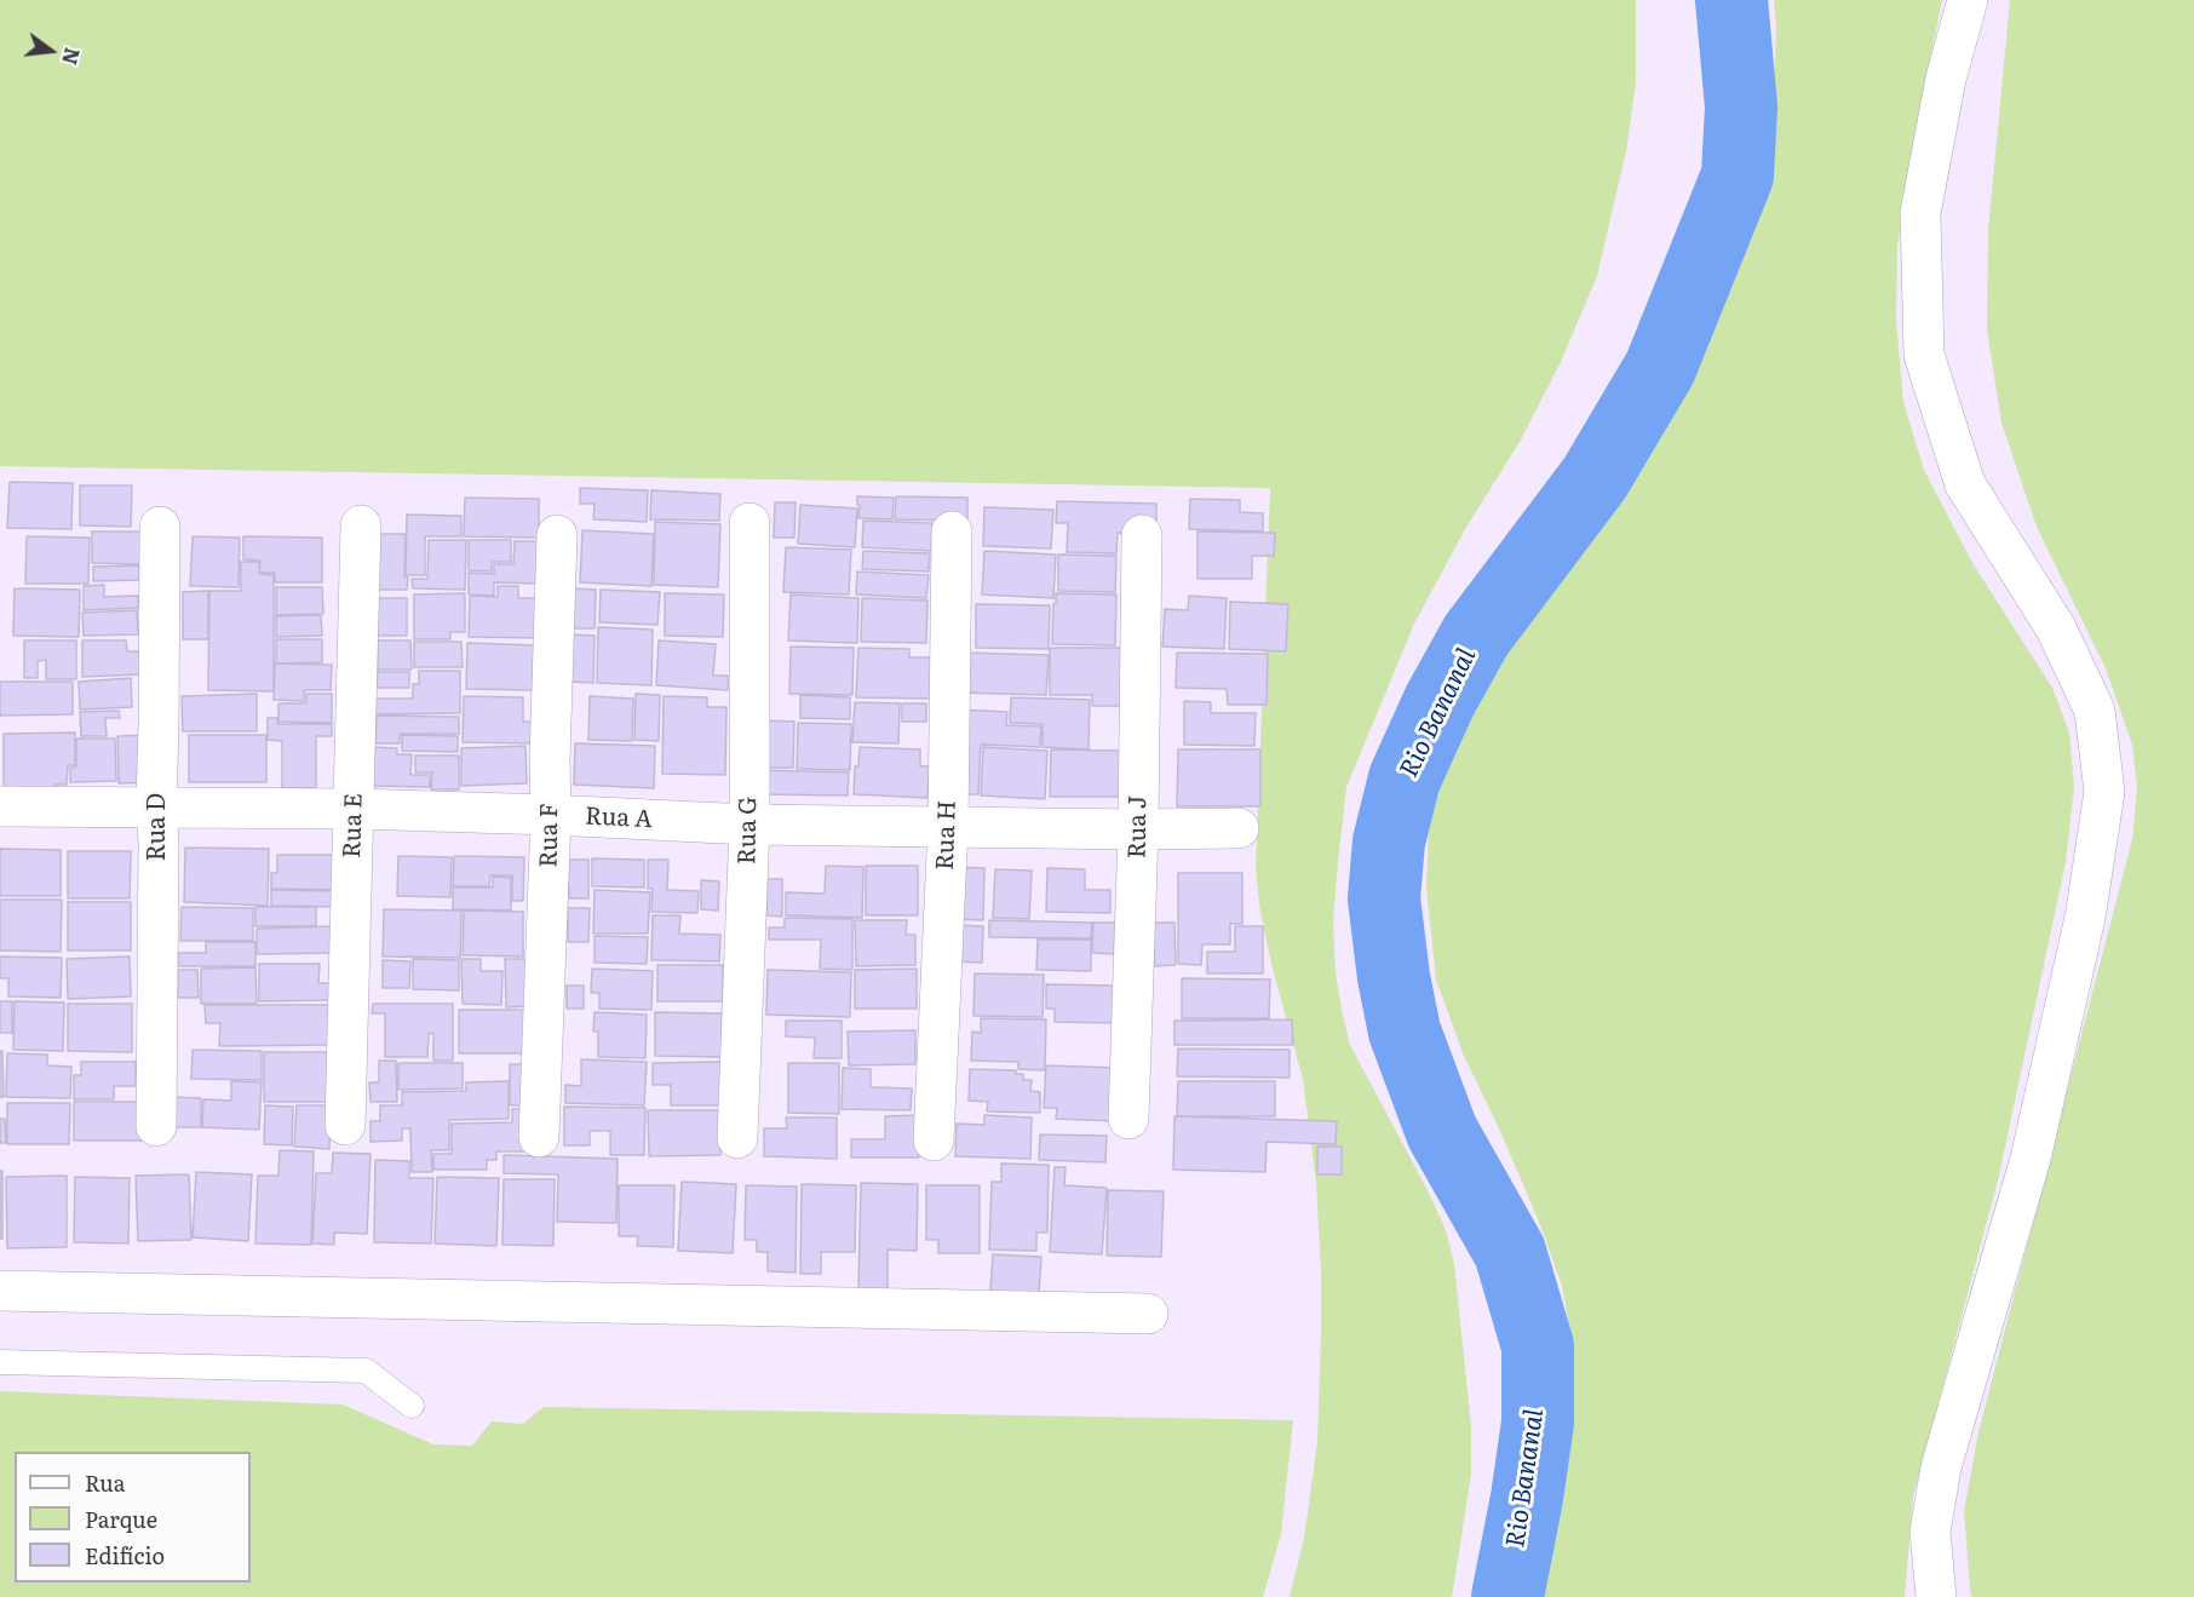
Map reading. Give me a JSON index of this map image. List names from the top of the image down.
{
  "streets": {
    "street": [
      "Rua A",
      "Rua E",
      "Rua D",
      "Rua J",
      "Rua G",
      "Rua F",
      "Rua H"
    ]
  },
  "crossings": [
    ["Rua A", "Rua E"],
    ["Rua A", "Rua D"],
    ["Rua A", "Rua J"],
    ["Rua A", "Rua G"],
    ["Rua A", "Rua F"],
    ["Rua A", "Rua H"]
  ],
  "water": ["Rio Bananal"],
  "legend": ["Rua", "Parque", "Edifício"],
  "north": "right"
}
